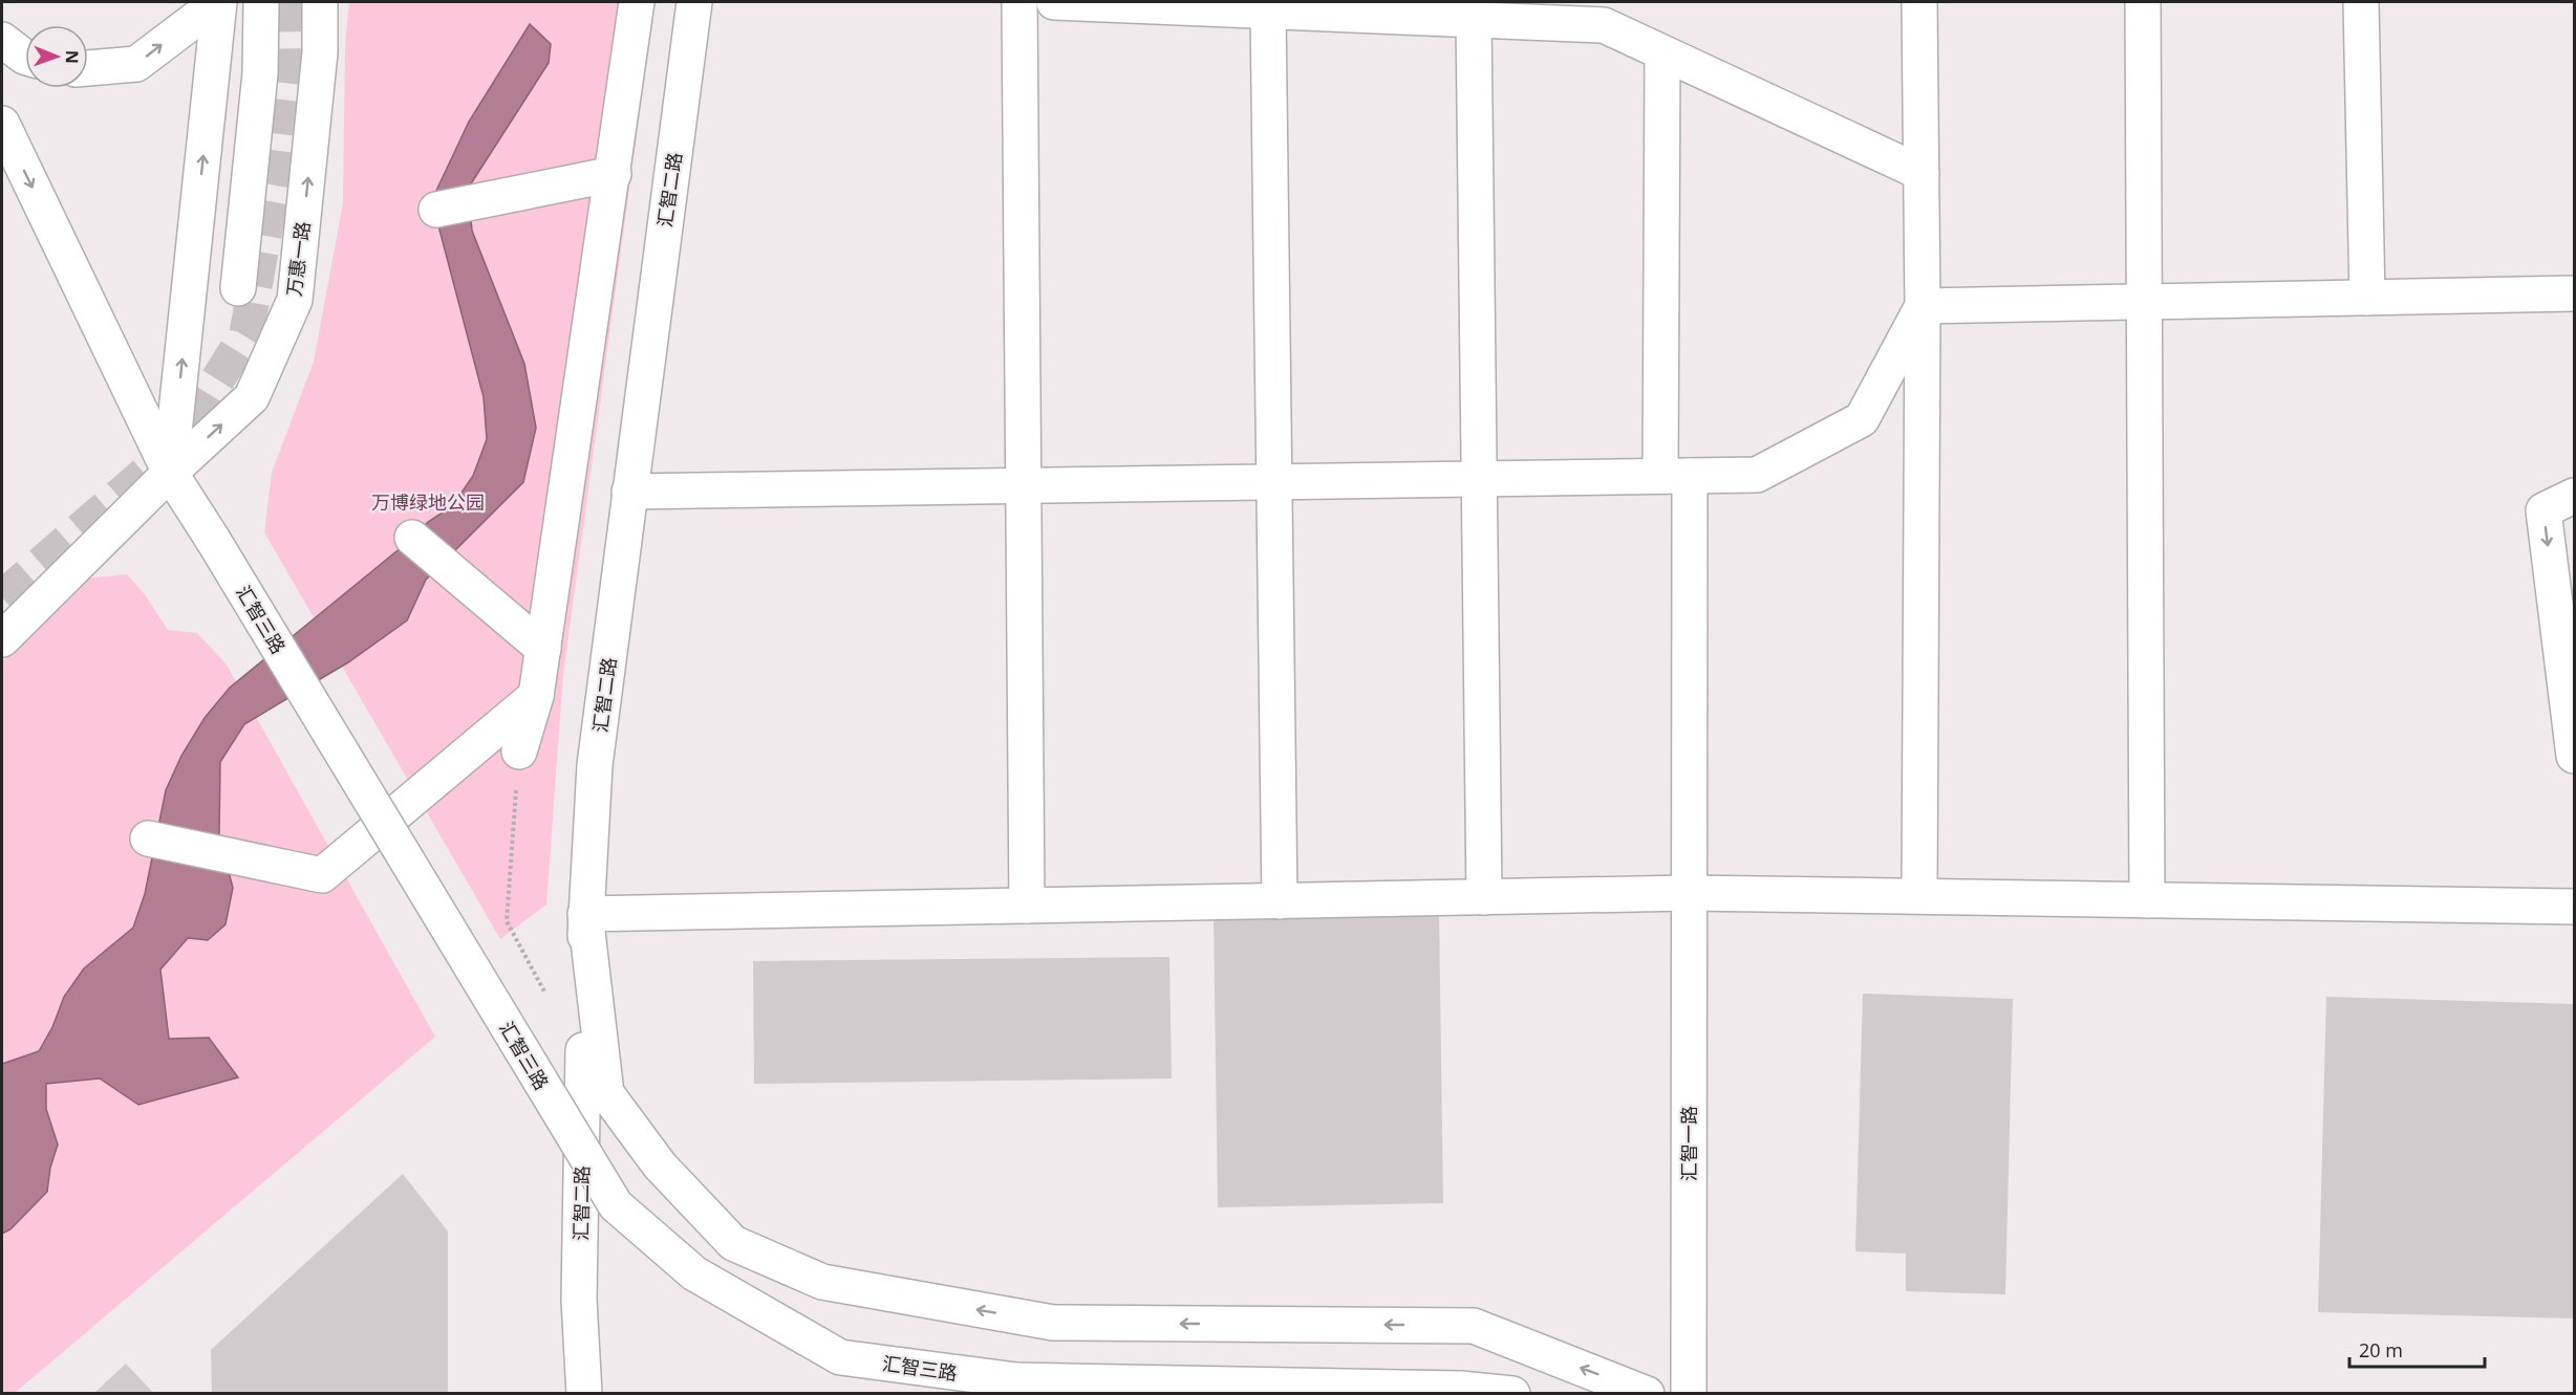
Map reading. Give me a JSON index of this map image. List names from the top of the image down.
{
  "streets": {
    "street": [
      "汇智二路",
      "万惠一路",
      "汇智三路",
      "汇智一路"
    ]
  },
  "crossings": [
    ["万惠一路", "汇智三路"]
  ],
  "parks": ["万博绿地公园"],
  "scale_bar": "20 m",
  "north": "right"
}
